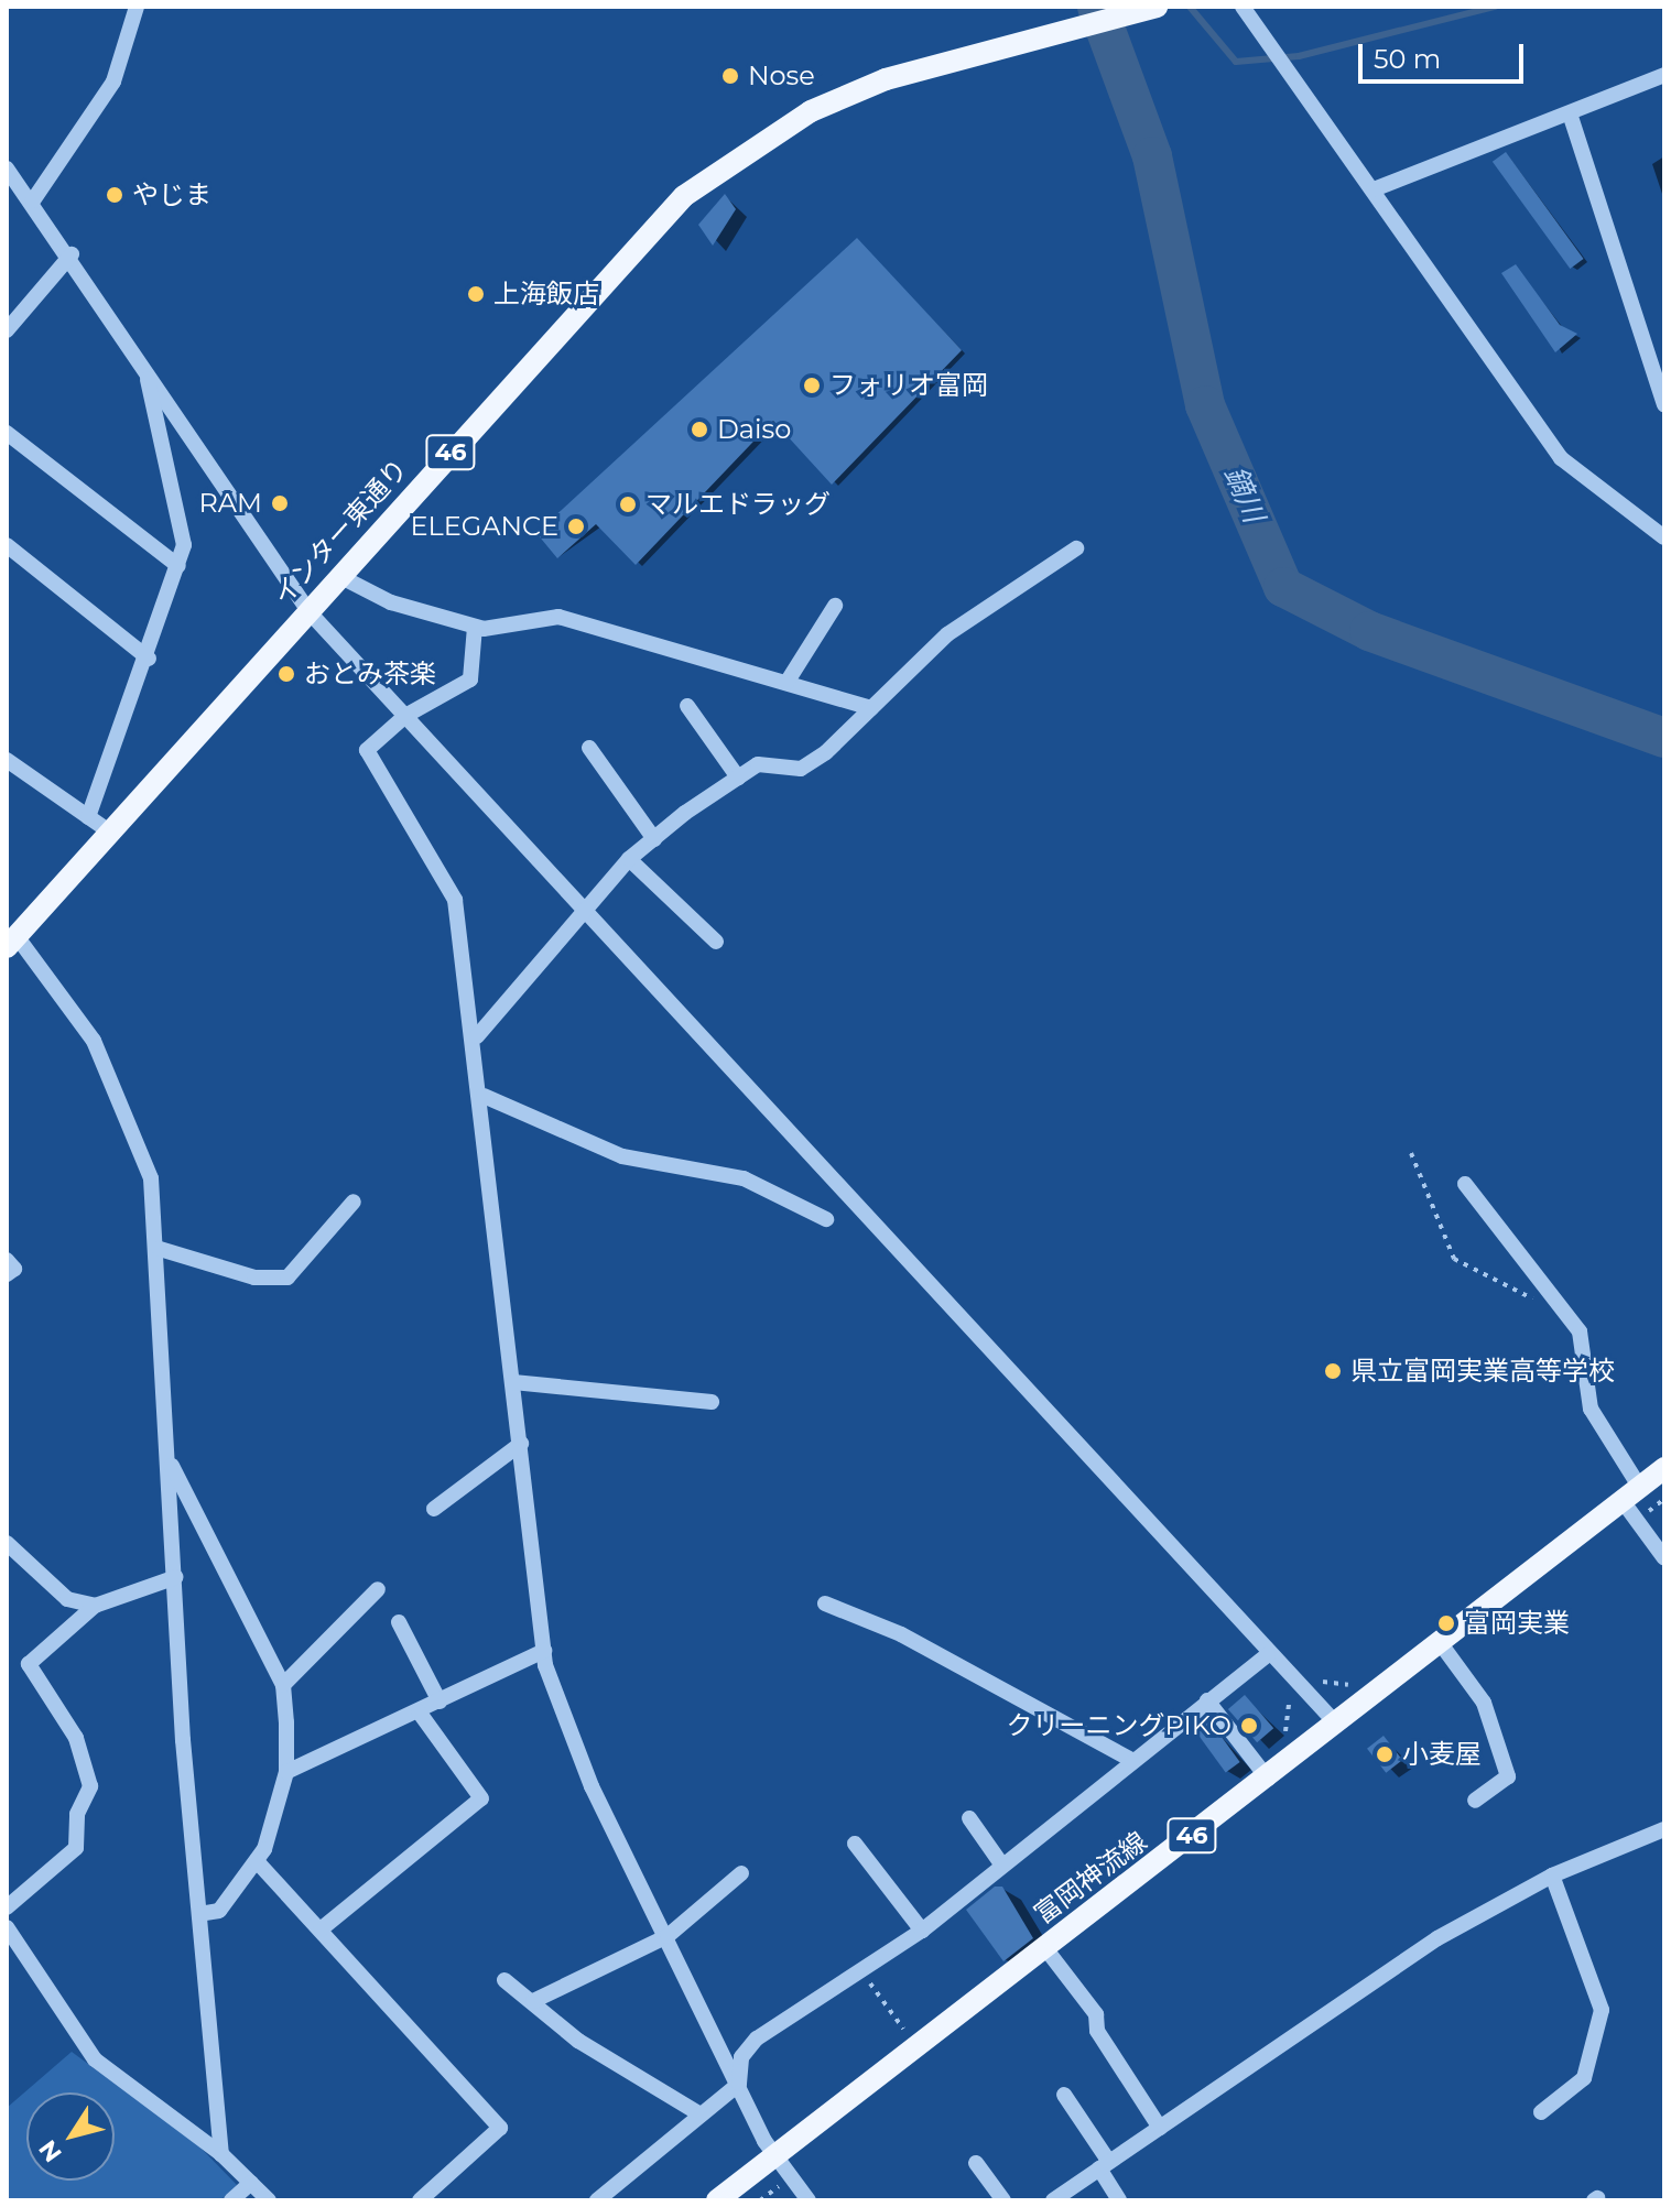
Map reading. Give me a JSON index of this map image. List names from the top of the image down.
{
  "streets": {
    "main road": ["46", "インター東通り", "富岡神流線"]
  },
  "water": ["鏑川"],
  "places": [
    "Nose",
    "やじま",
    "上海飯店",
    "フォリオ富岡",
    "Daiso",
    "RAM",
    "マルエドラッグ",
    "ELEGANCE",
    "おとみ茶楽",
    "県立富岡実業高等学校",
    "富岡実業",
    "クリーニングPIKO",
    "小麦屋"
  ],
  "scale_bar": "50 m",
  "north": "bottom left"
}
